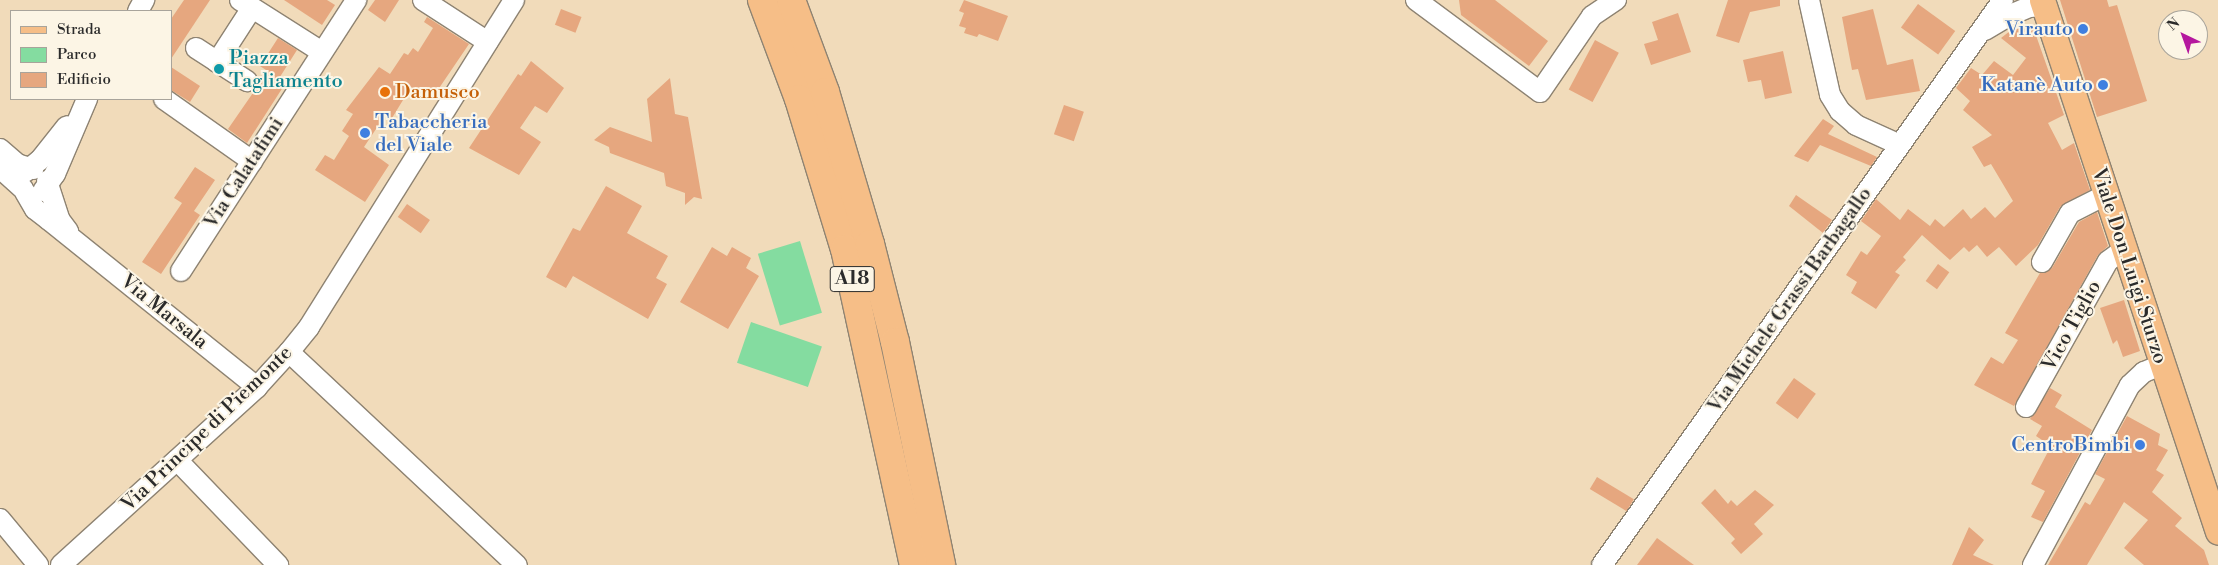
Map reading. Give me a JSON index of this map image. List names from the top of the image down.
{
  "streets": {
    "highway": ["A18"],
    "main road": ["Viale Don Luigi Sturzo"],
    "street": [
      "Via Calatafimi",
      "Via Michele Grassi Barbagallo",
      "Via Marsala",
      "Vico Tiglio",
      "Via Principe di Piemonte"
    ]
  },
  "crossings": [
    ["Viale Don Luigi Sturzo", "Vico Tiglio"],
    ["Via Marsala", "Via Principe di Piemonte"]
  ],
  "places": [
    "Virauto",
    "Piazza Tagliamento",
    "Katanè Auto",
    "Damusco",
    "Tabaccheria del Viale",
    "CentroBimbi"
  ],
  "legend": ["Strada", "Parco", "Edificio"],
  "north": "top left"
}
